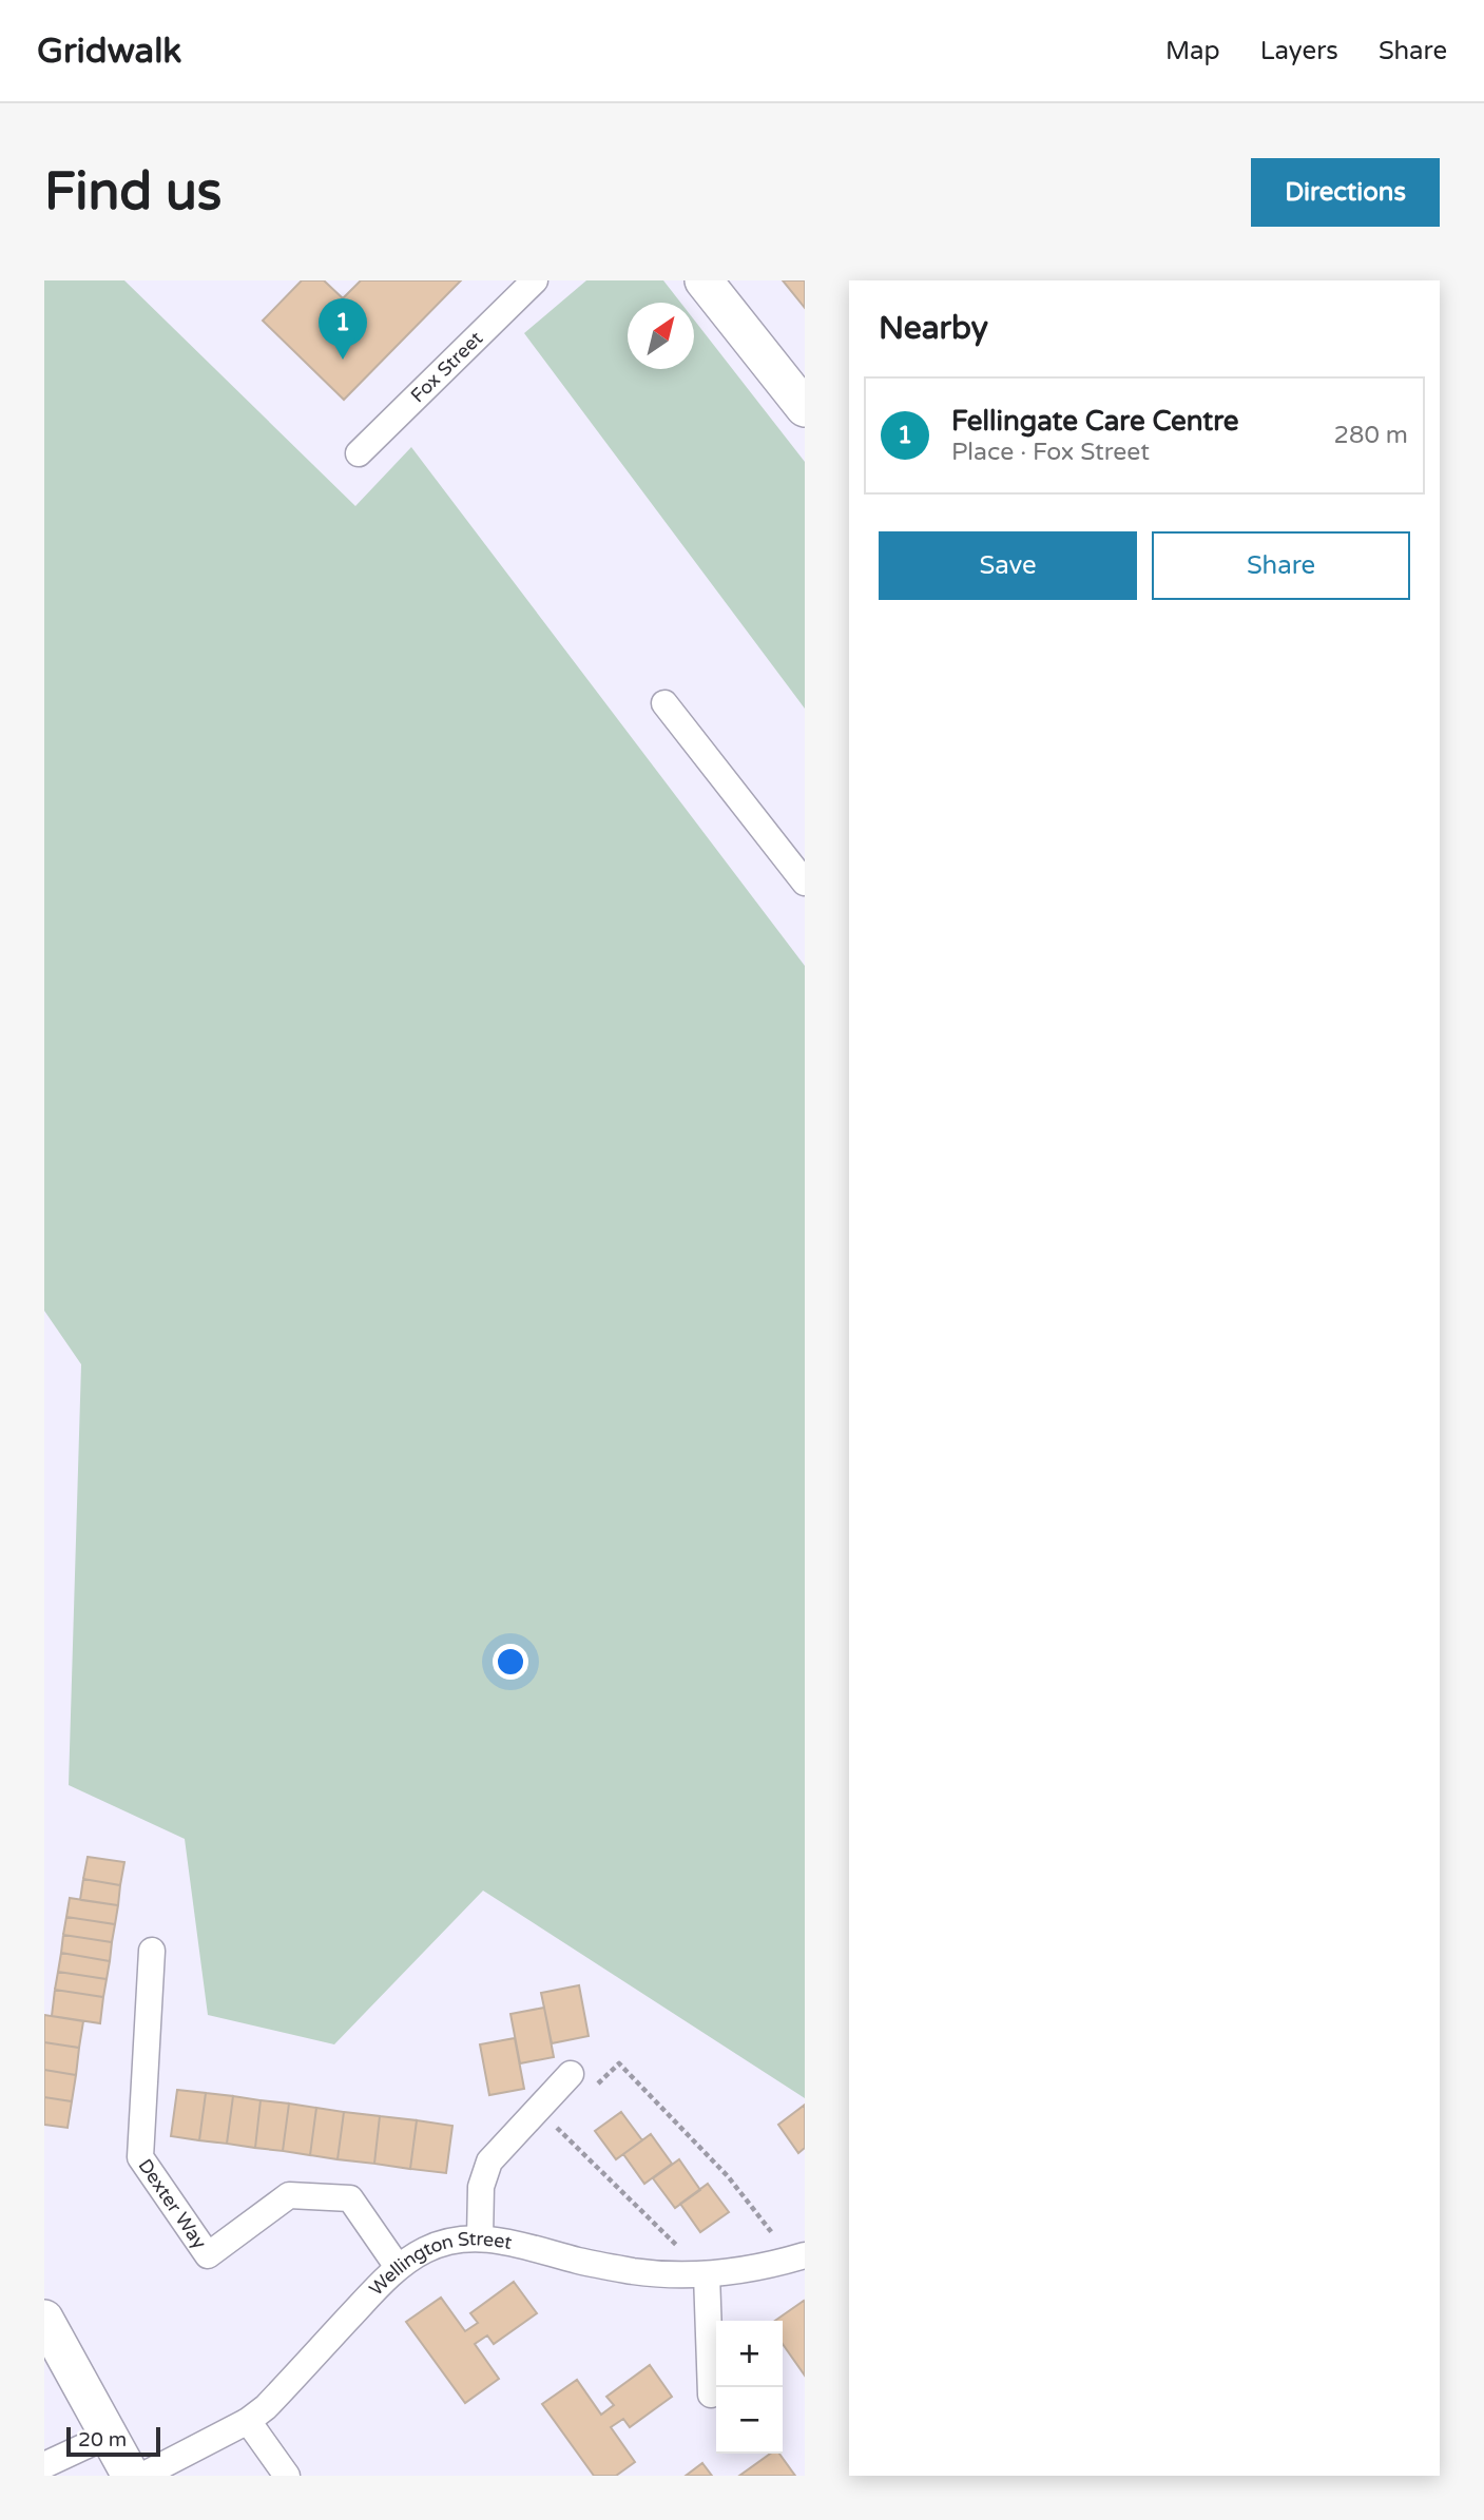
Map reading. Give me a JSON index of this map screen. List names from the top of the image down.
{
  "streets": {
    "street": ["Fox Street", "Dexter Way", "Wellington Street"]
  },
  "crossings": [
    ["Dexter Way", "Wellington Street"]
  ],
  "scale_bar": "20 m",
  "north": "top right",
  "page": {
    "header": "Gridwalk",
    "nav": ["Map", "Layers", "Share"],
    "buttons": [
      "Directions",
      ["Save", "Share"]
    ],
    "title": "Find us",
    "heading": "Nearby",
    "pins": "1",
    "list": [
      {
        "mark": "1",
        "name": "Fellingate Care Centre",
        "note": "Place · Fox Street",
        "value": "280 m"
      }
    ],
    "map_buttons": ["+", "−"],
    "scale": "20 m"
  }
}
